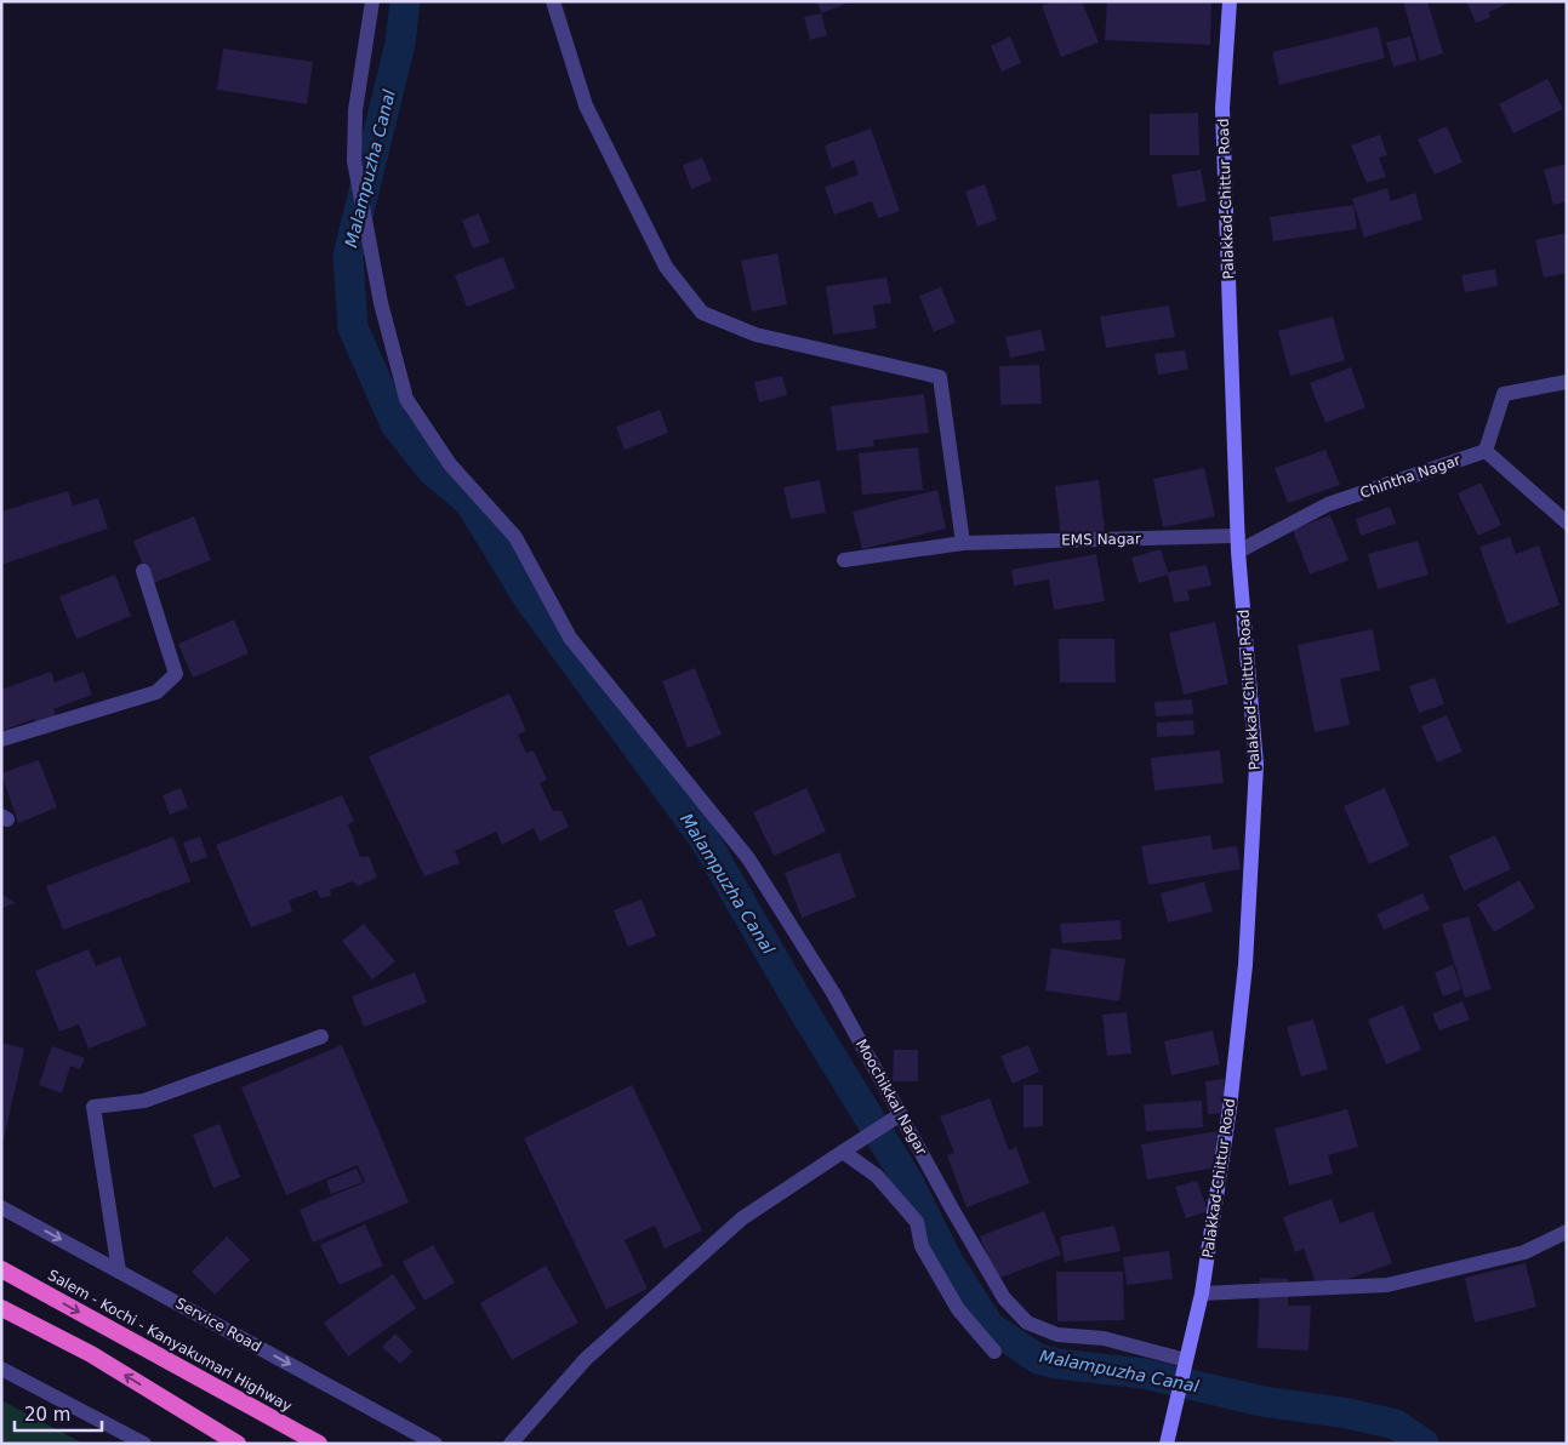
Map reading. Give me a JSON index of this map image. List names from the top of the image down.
{
  "streets": {
    "highway": ["Salem - Kochi - Kanyakumari Highway"],
    "main road": ["Palakkad-Chittur Road"],
    "street": [
      "Chintha Nagar",
      "EMS Nagar",
      "Moochikkal Nagar",
      "Service Road"
    ]
  },
  "crossings": [
    ["Palakkad-Chittur Road", "Chintha Nagar"],
    ["Palakkad-Chittur Road", "EMS Nagar"],
    ["Palakkad-Chittur Road", "Moochikkal Nagar"]
  ],
  "one_way": ["Service Road"],
  "water": ["Malampuzha Canal"],
  "scale_bar": "20 m"
}
